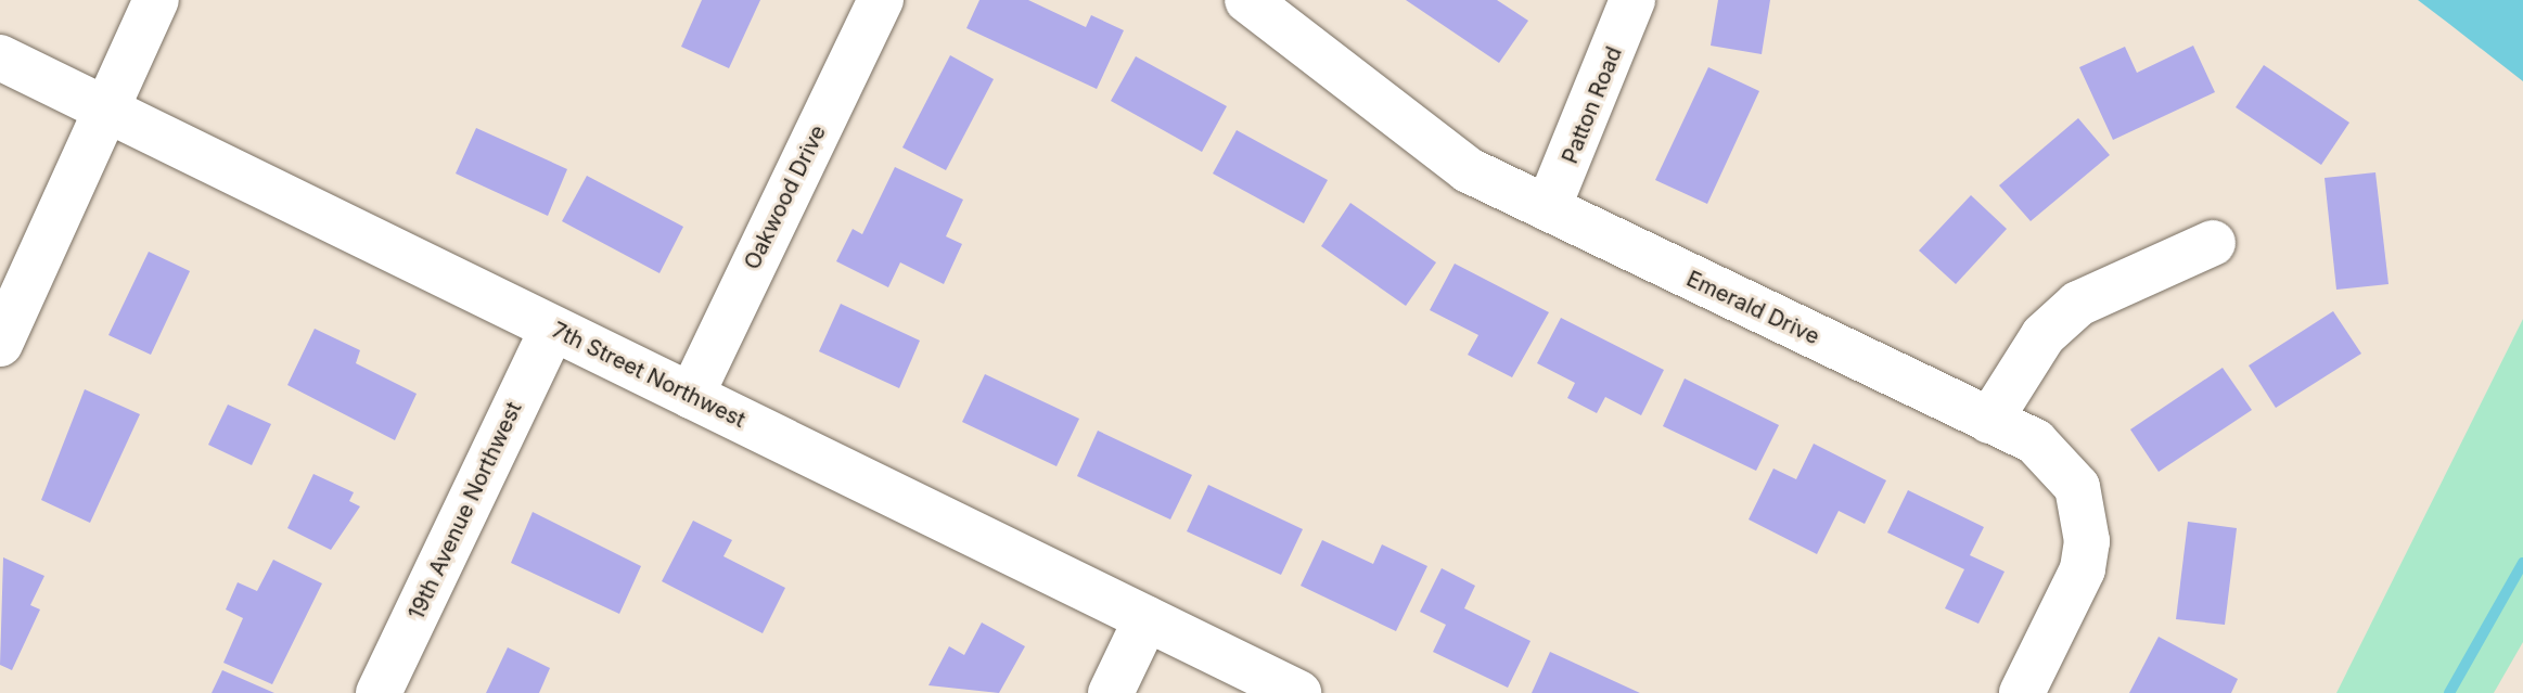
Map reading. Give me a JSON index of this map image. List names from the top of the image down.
{
  "streets": {
    "street": [
      "Patton Road",
      "Oakwood Drive",
      "Emerald Drive",
      "7th Street Northwest",
      "19th Avenue Northwest"
    ]
  },
  "crossings": [
    ["Patton Road", "Emerald Drive"],
    ["Oakwood Drive", "7th Street Northwest"],
    ["7th Street Northwest", "19th Avenue Northwest"]
  ]
}
